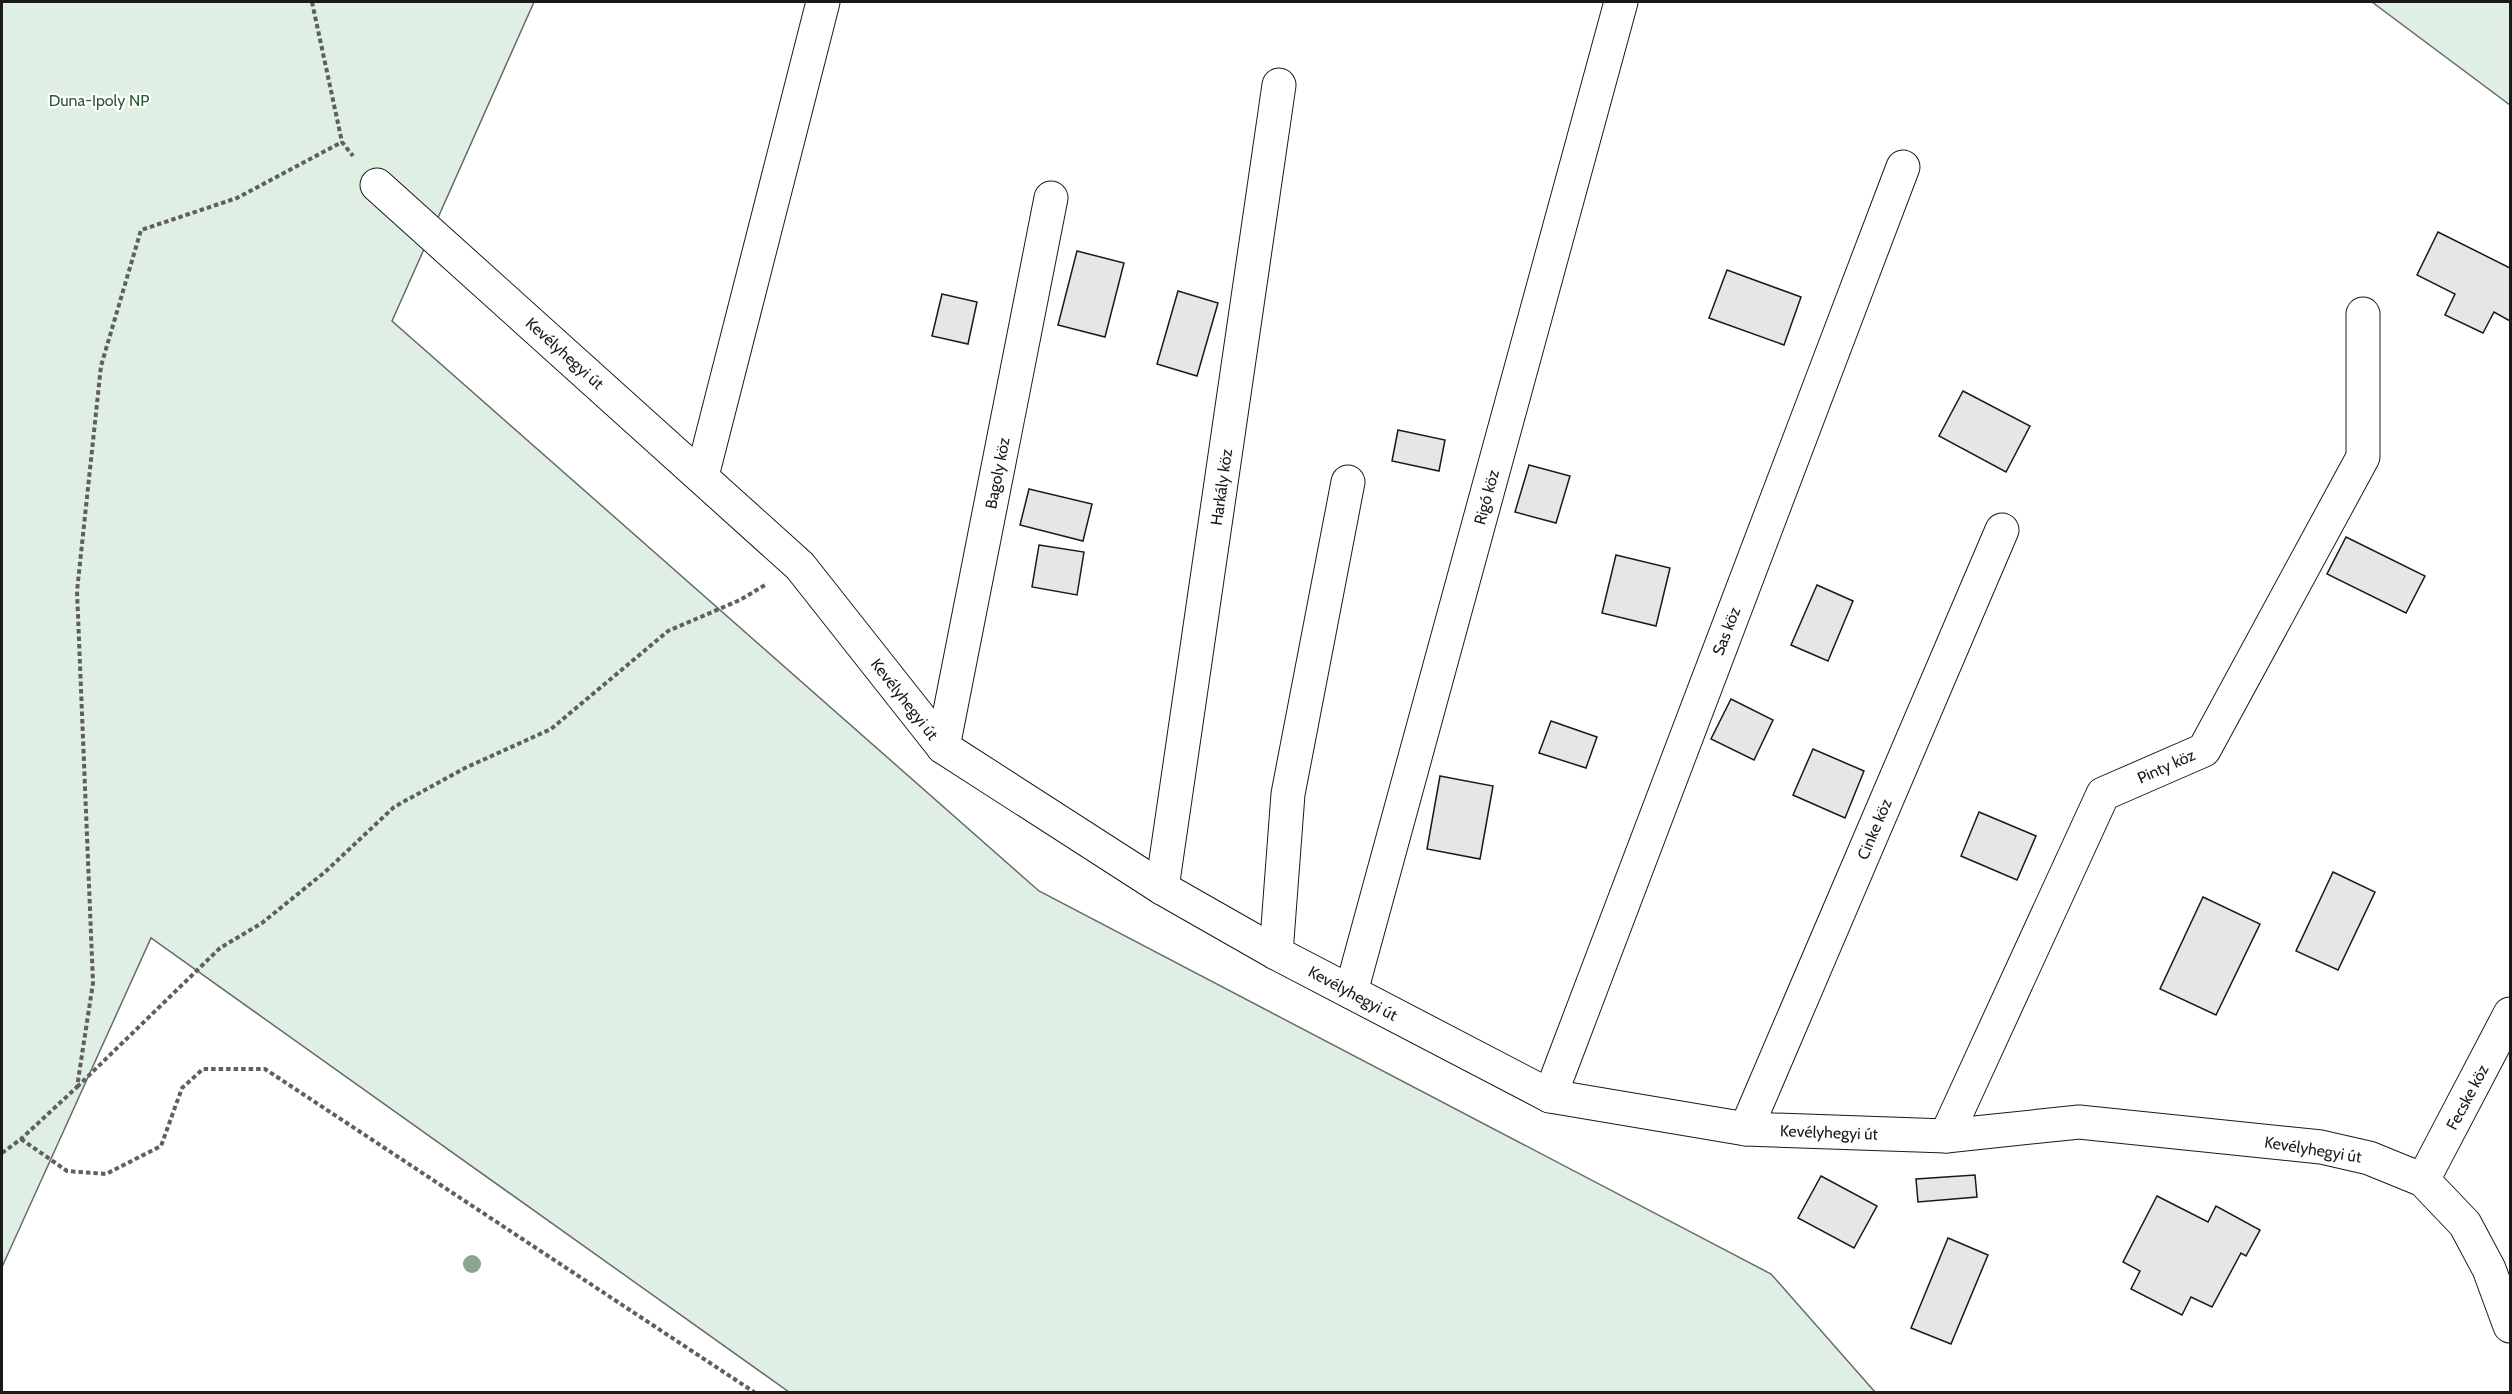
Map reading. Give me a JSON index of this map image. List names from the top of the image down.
{
  "streets": {
    "street": [
      "Kevélyhegyi út",
      "Bagoly köz",
      "Harkály köz",
      "Rigó köz",
      "Sas köz",
      "Pinty köz",
      "Cinke köz",
      "Fecske köz"
    ]
  },
  "crossings": [
    ["Kevélyhegyi út", "Bagoly köz"],
    ["Kevélyhegyi út", "Harkály köz"],
    ["Kevélyhegyi út", "Rigó köz"],
    ["Kevélyhegyi út", "Sas köz"],
    ["Kevélyhegyi út", "Pinty köz"],
    ["Kevélyhegyi út", "Cinke köz"],
    ["Kevélyhegyi út", "Fecske köz"]
  ],
  "parks": ["Duna-Ipoly NP"]
}
